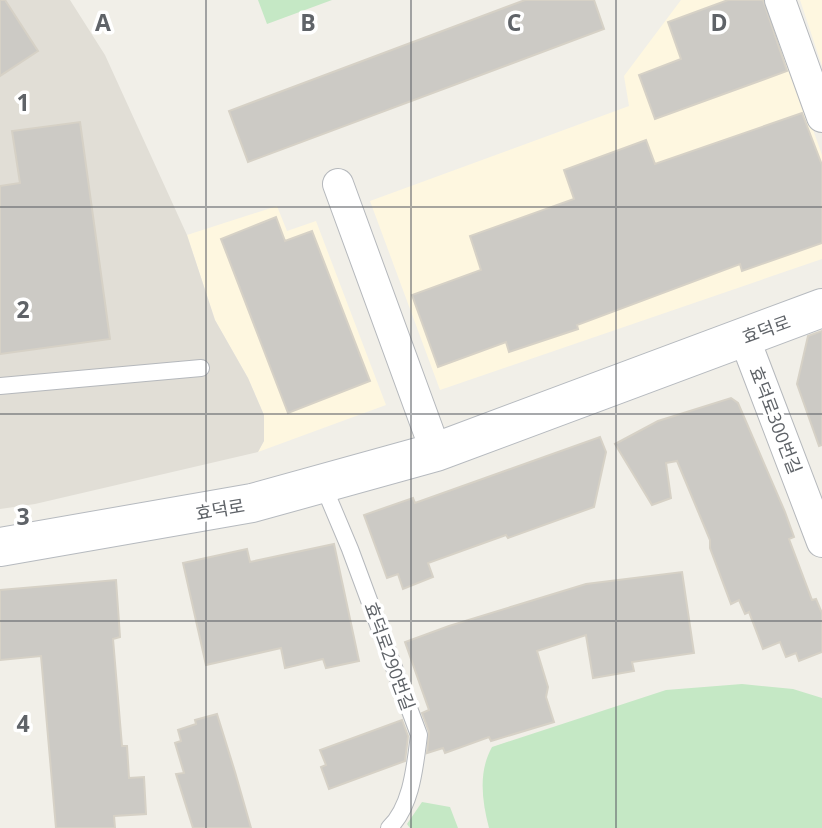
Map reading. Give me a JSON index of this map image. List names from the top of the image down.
{
  "streets": {
    "main road": ["효덕로"],
    "street": ["효덕로300번길"],
    "lane": ["효덕로290번길"]
  },
  "crossings": [
    ["효덕로", "효덕로300번길"],
    ["효덕로", "효덕로290번길"]
  ],
  "grid": {
    "columns": [
      "A",
      "B",
      "C",
      "D"
    ],
    "rows": [
      "1",
      "2",
      "3",
      "4"
    ]
  }
}
